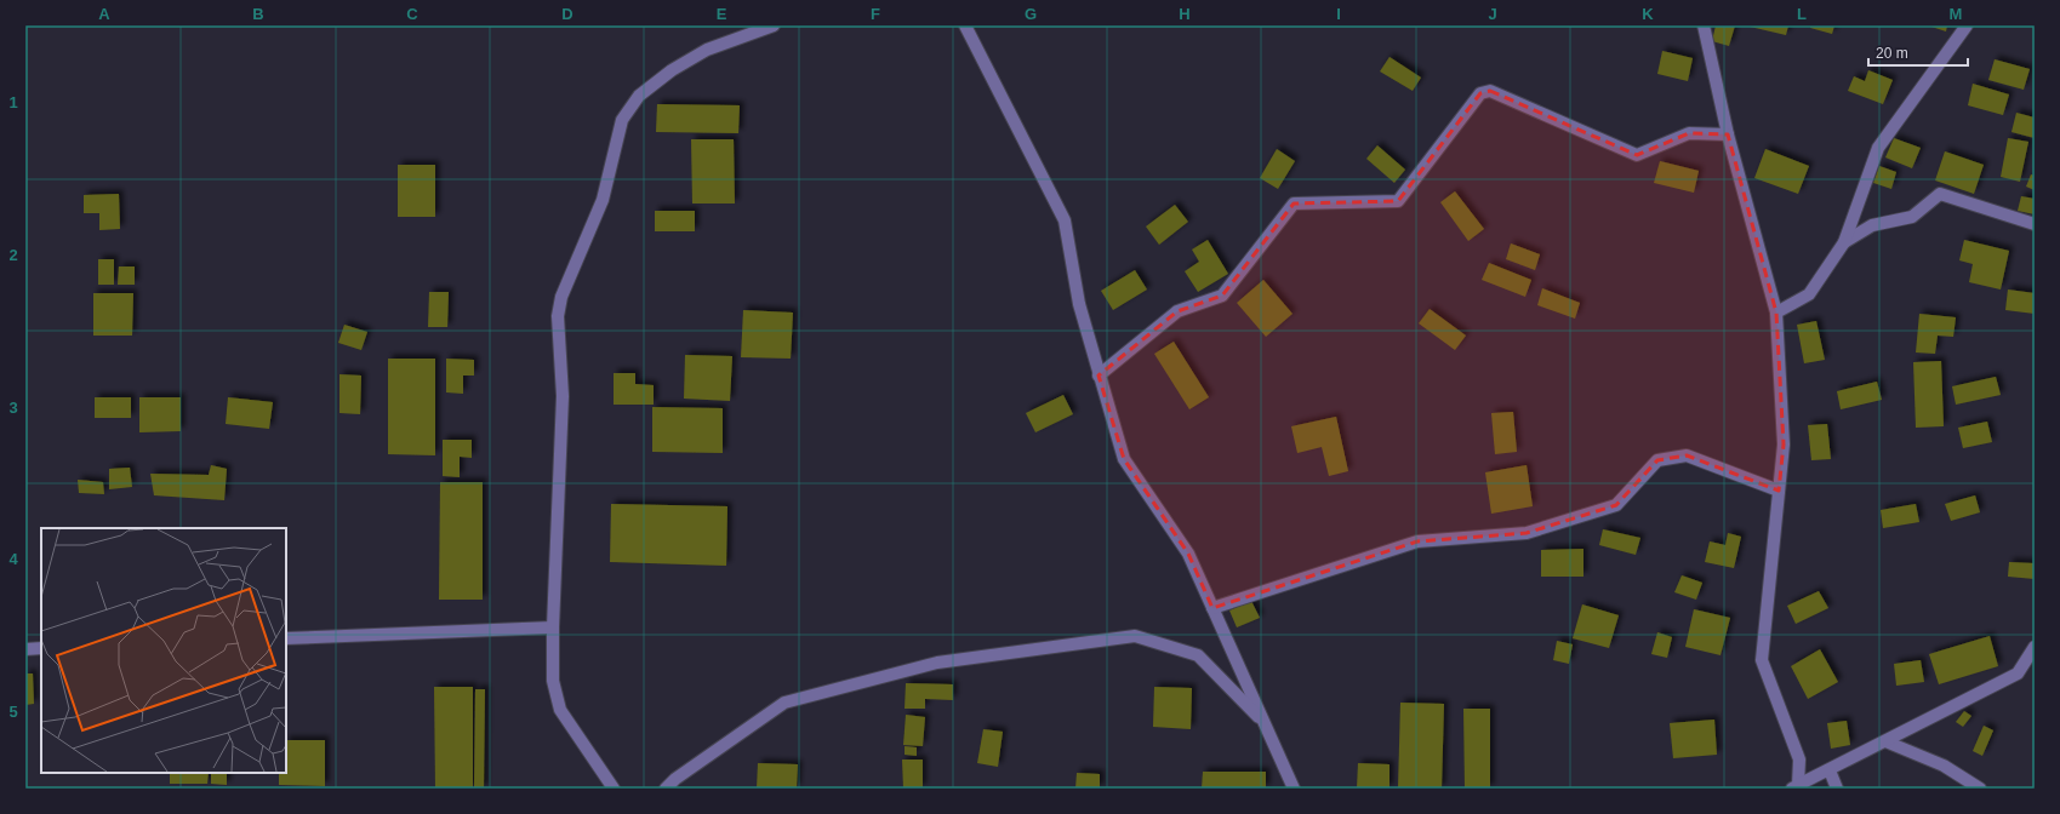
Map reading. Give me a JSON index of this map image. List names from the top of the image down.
{
  "scale_bar": "20 m",
  "grid": {
    "columns": [
      "A",
      "B",
      "C",
      "D",
      "E",
      "F",
      "G",
      "H",
      "I",
      "J",
      "K",
      "L",
      "M"
    ],
    "rows": [
      "1",
      "2",
      "3",
      "4",
      "5"
    ]
  }
}
